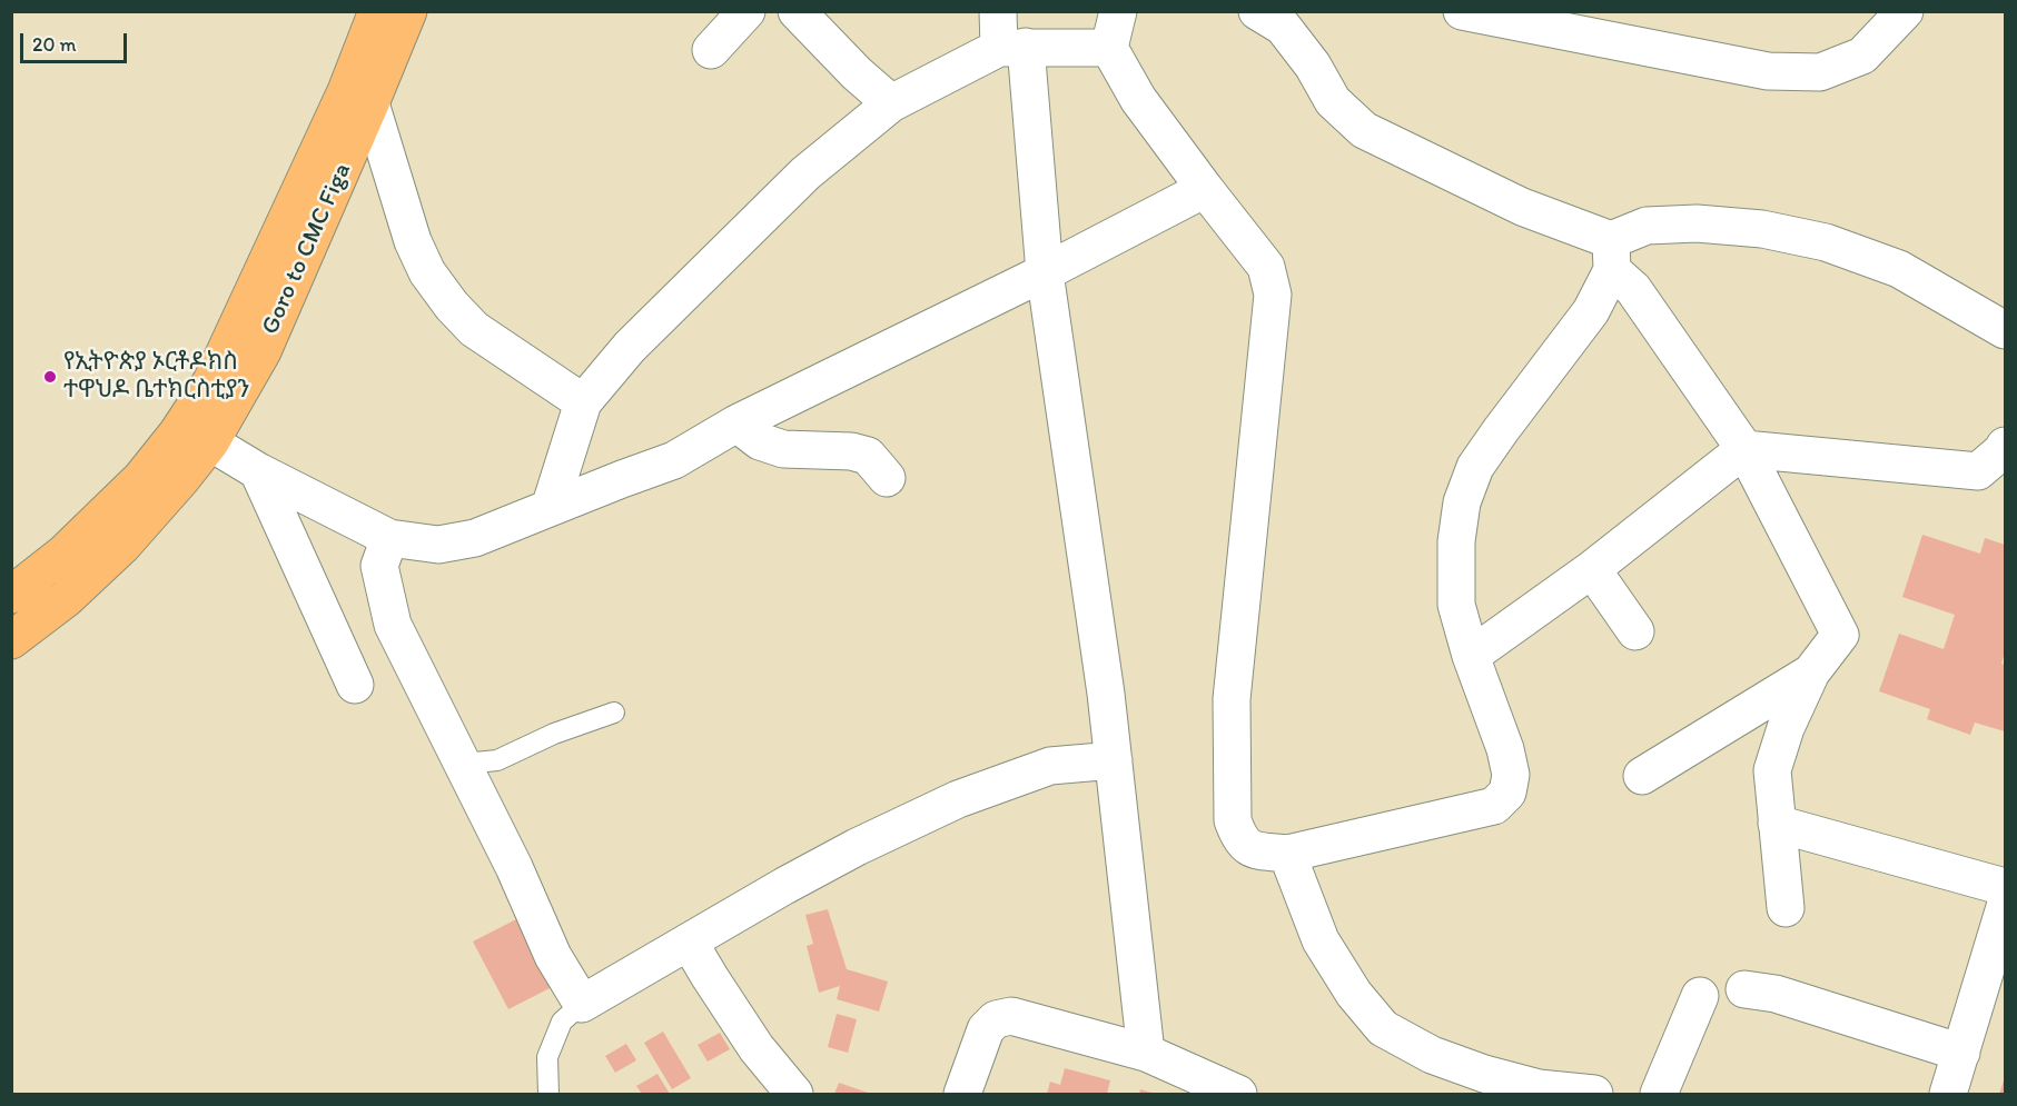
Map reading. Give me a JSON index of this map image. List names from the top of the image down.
{
  "streets": {
    "main road": ["Goro to CMC Figa"]
  },
  "places": ["የኢትዮጵያ ኦርቶዶክስ ተዋህዶ ቤተክርስቲያን"],
  "scale_bar": "20 m"
}
